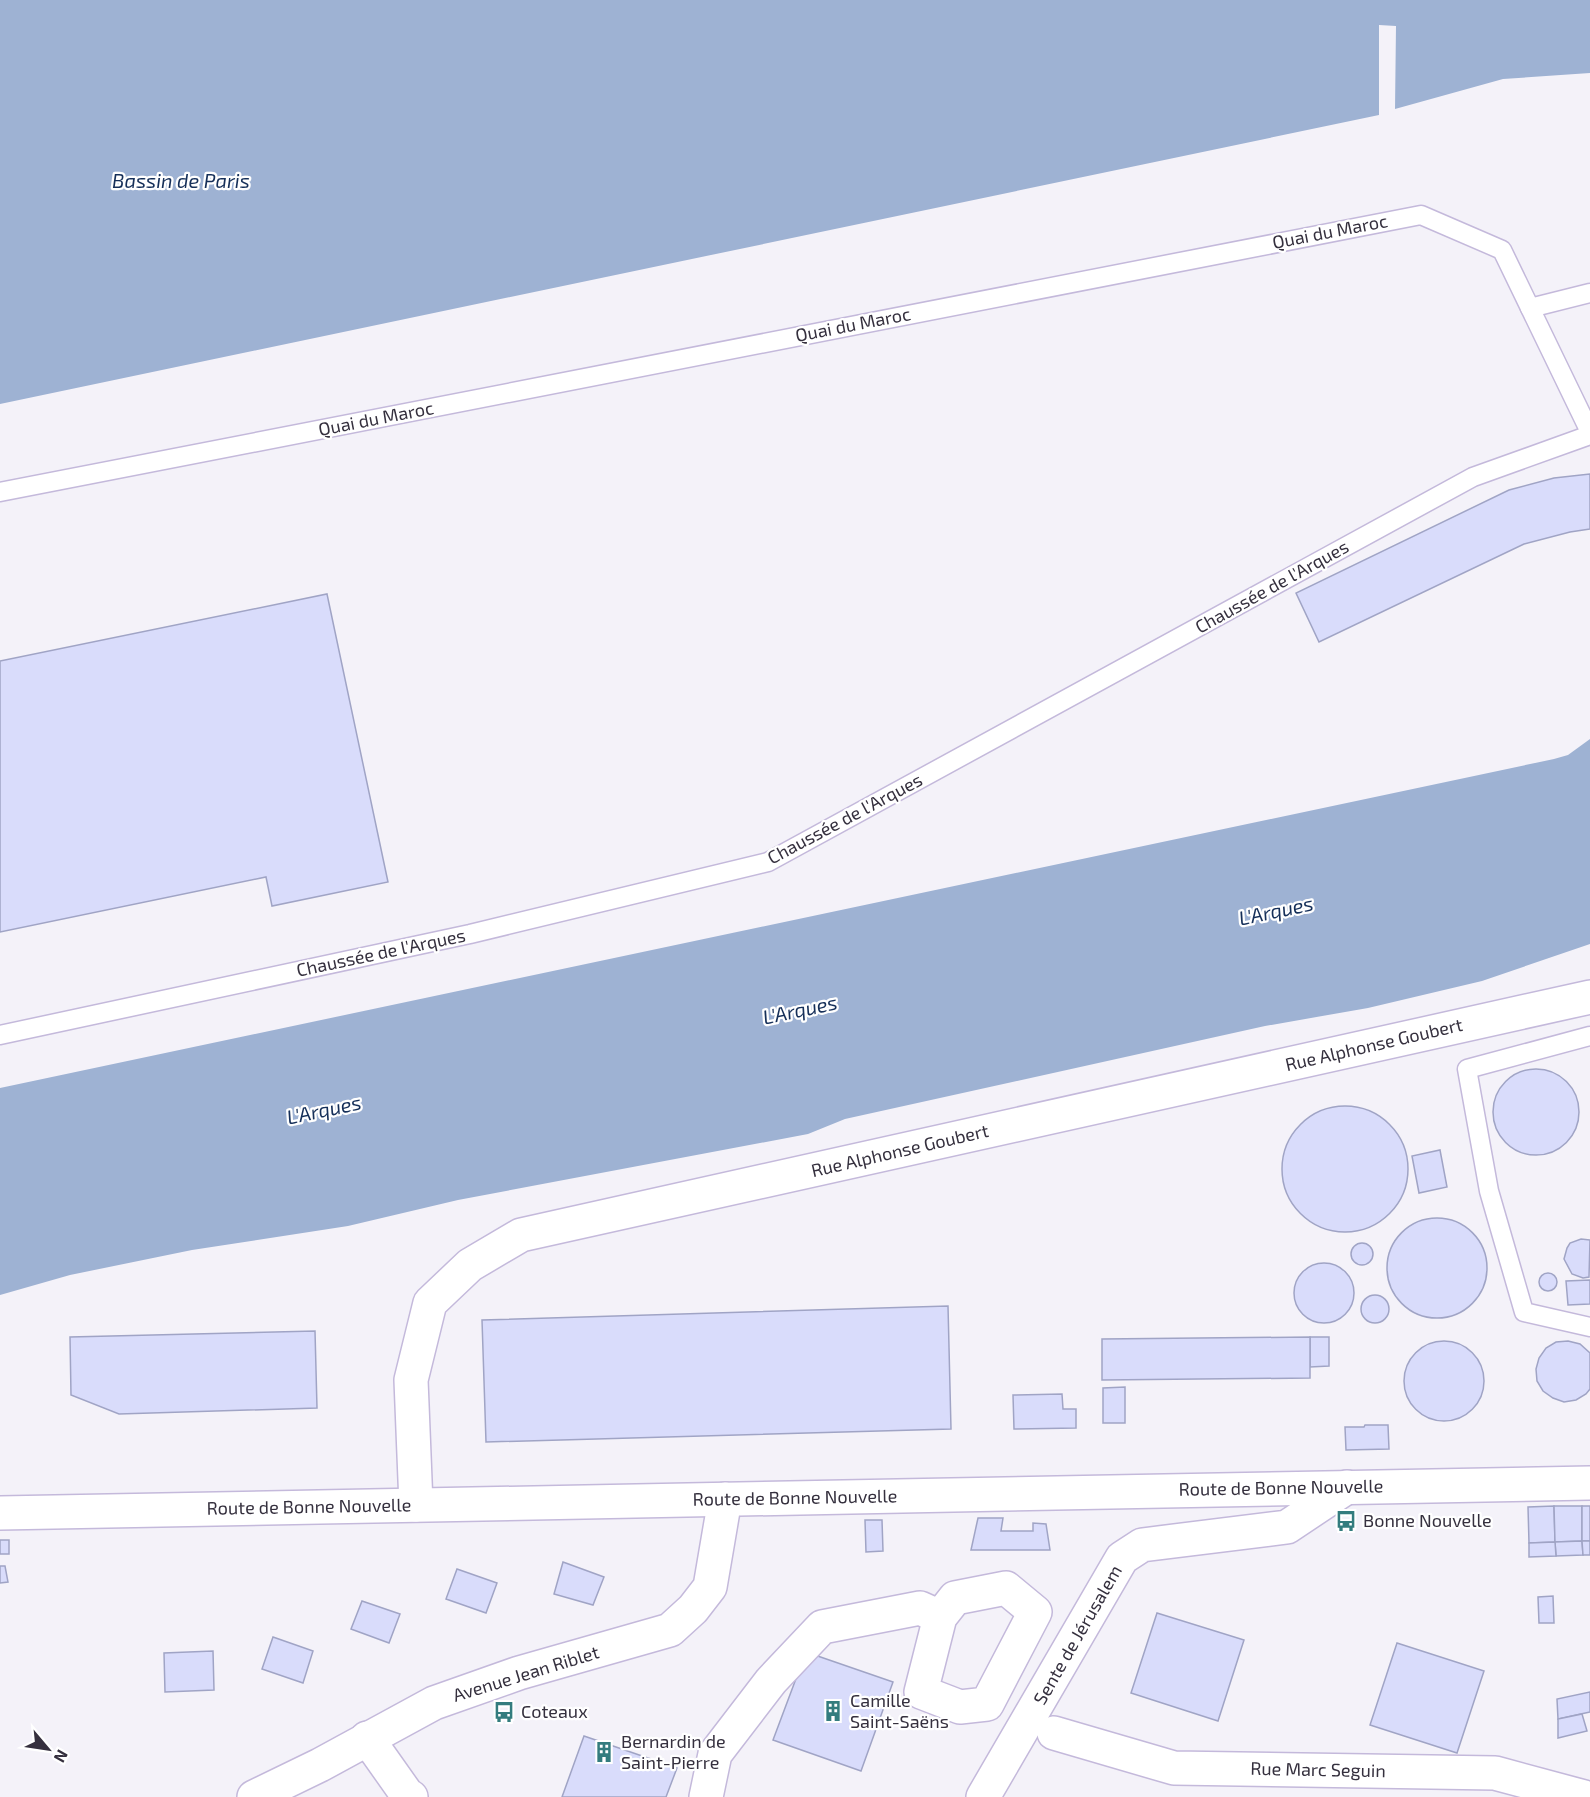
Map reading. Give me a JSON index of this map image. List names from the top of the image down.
{
  "streets": {
    "street": [
      "Rue Alphonse Goubert",
      "Route de Bonne Nouvelle",
      "Sente de Jérusalem",
      "Avenue Jean Riblet",
      "Rue Marc Seguin"
    ],
    "lane": ["Quai du Maroc", "Chaussée de l'Arques"]
  },
  "crossings": [
    ["Quai du Maroc", "Chaussée de l'Arques"],
    ["Rue Alphonse Goubert", "Route de Bonne Nouvelle"],
    ["Route de Bonne Nouvelle", "Sente de Jérusalem"],
    ["Route de Bonne Nouvelle", "Avenue Jean Riblet"]
  ],
  "water": ["Bassin de Paris", "L'Arques"],
  "places": {
    "bus stop": ["Bonne Nouvelle", "Coteaux"],
    "building": ["Camille Saint-Saëns", "Bernardin de Saint-Pierre"]
  },
  "north": "bottom right"
}
